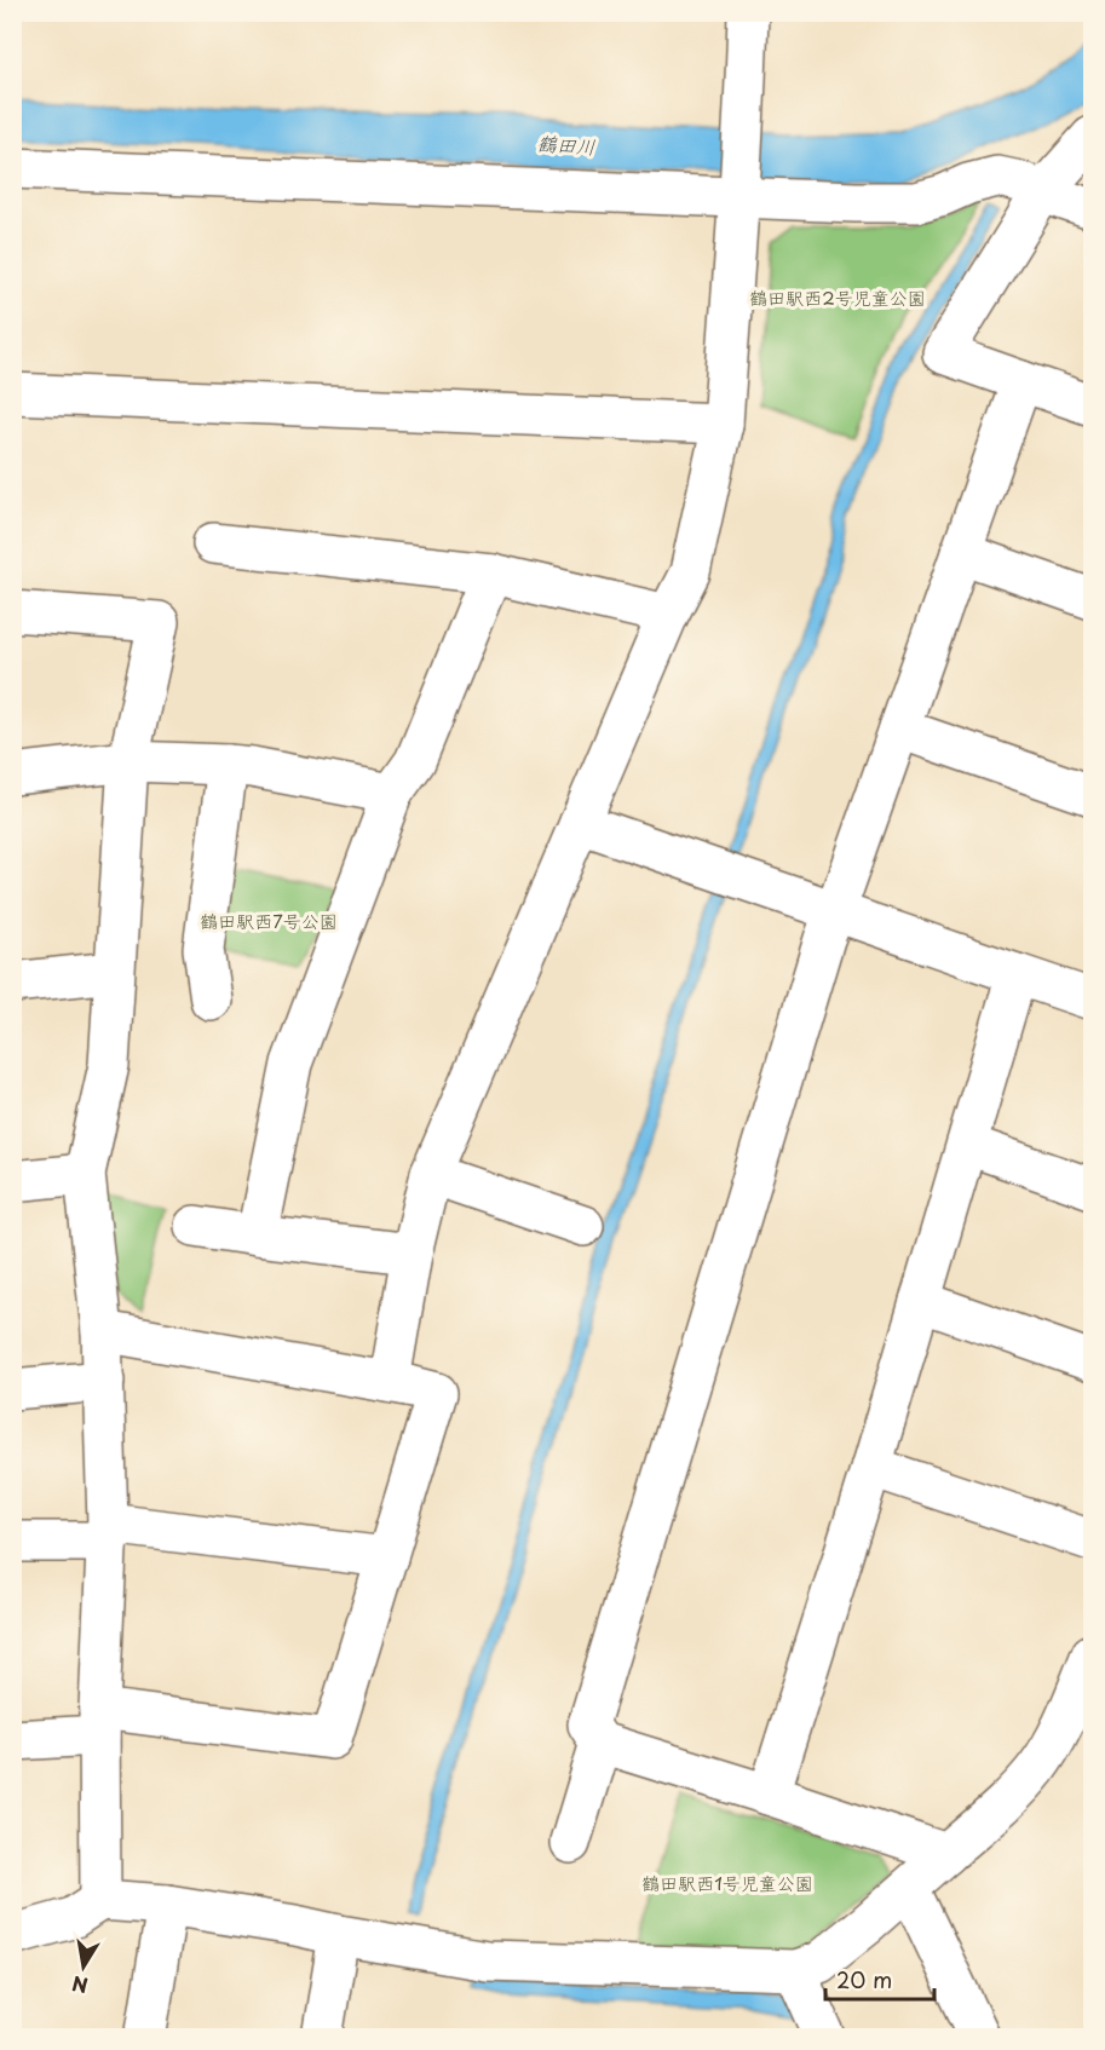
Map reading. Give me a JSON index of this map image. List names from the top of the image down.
{
  "water": ["鶴田川"],
  "parks": ["鶴田駅西2号児童公園", "鶴田駅西7号公園", "鶴田駅西1号児童公園"],
  "scale_bar": "20 m",
  "north": "bottom"
}
